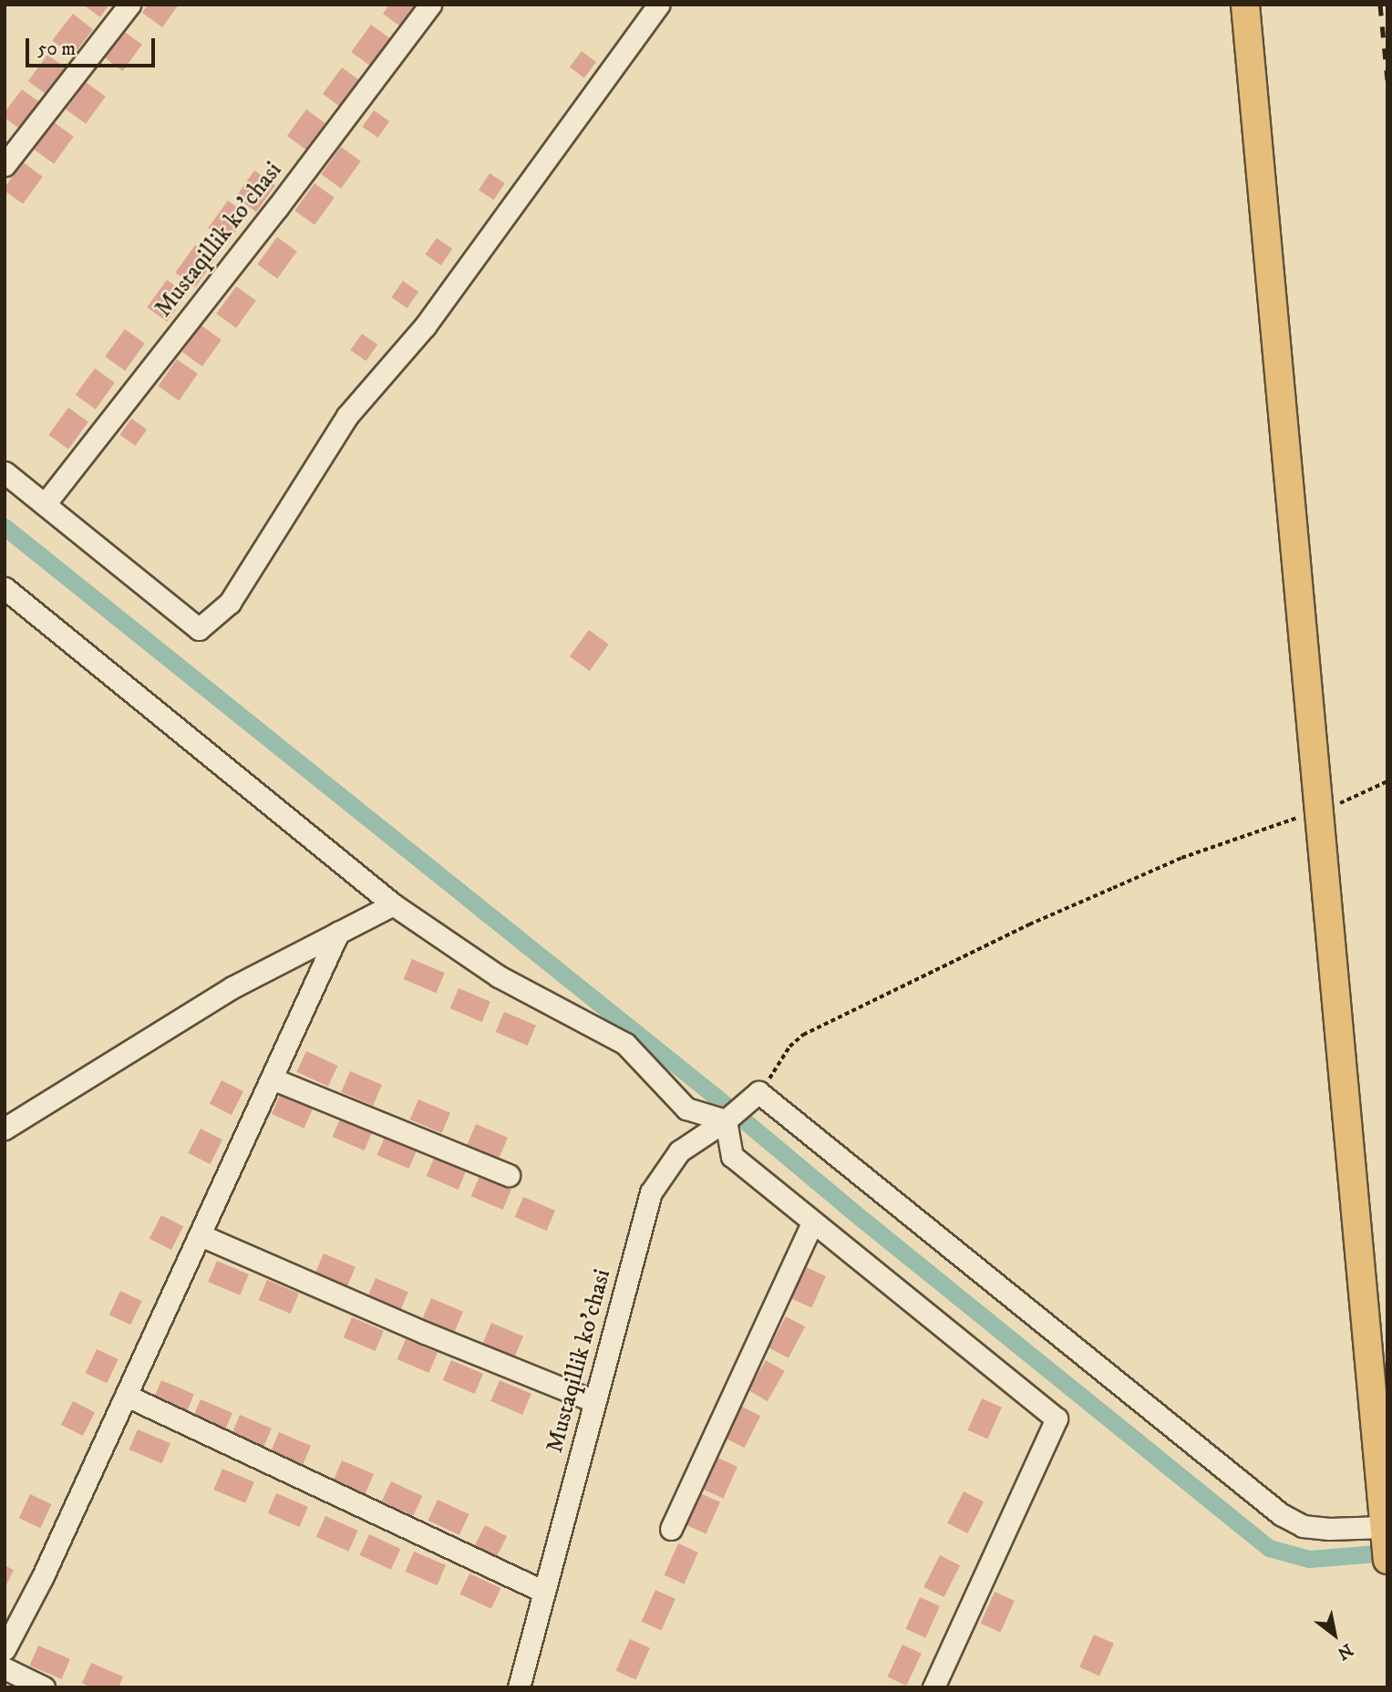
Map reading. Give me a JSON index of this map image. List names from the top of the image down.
{
  "streets": {
    "street": ["Mustaqillik ko'chasi"]
  },
  "scale_bar": "50 m",
  "north": "bottom right"
}
